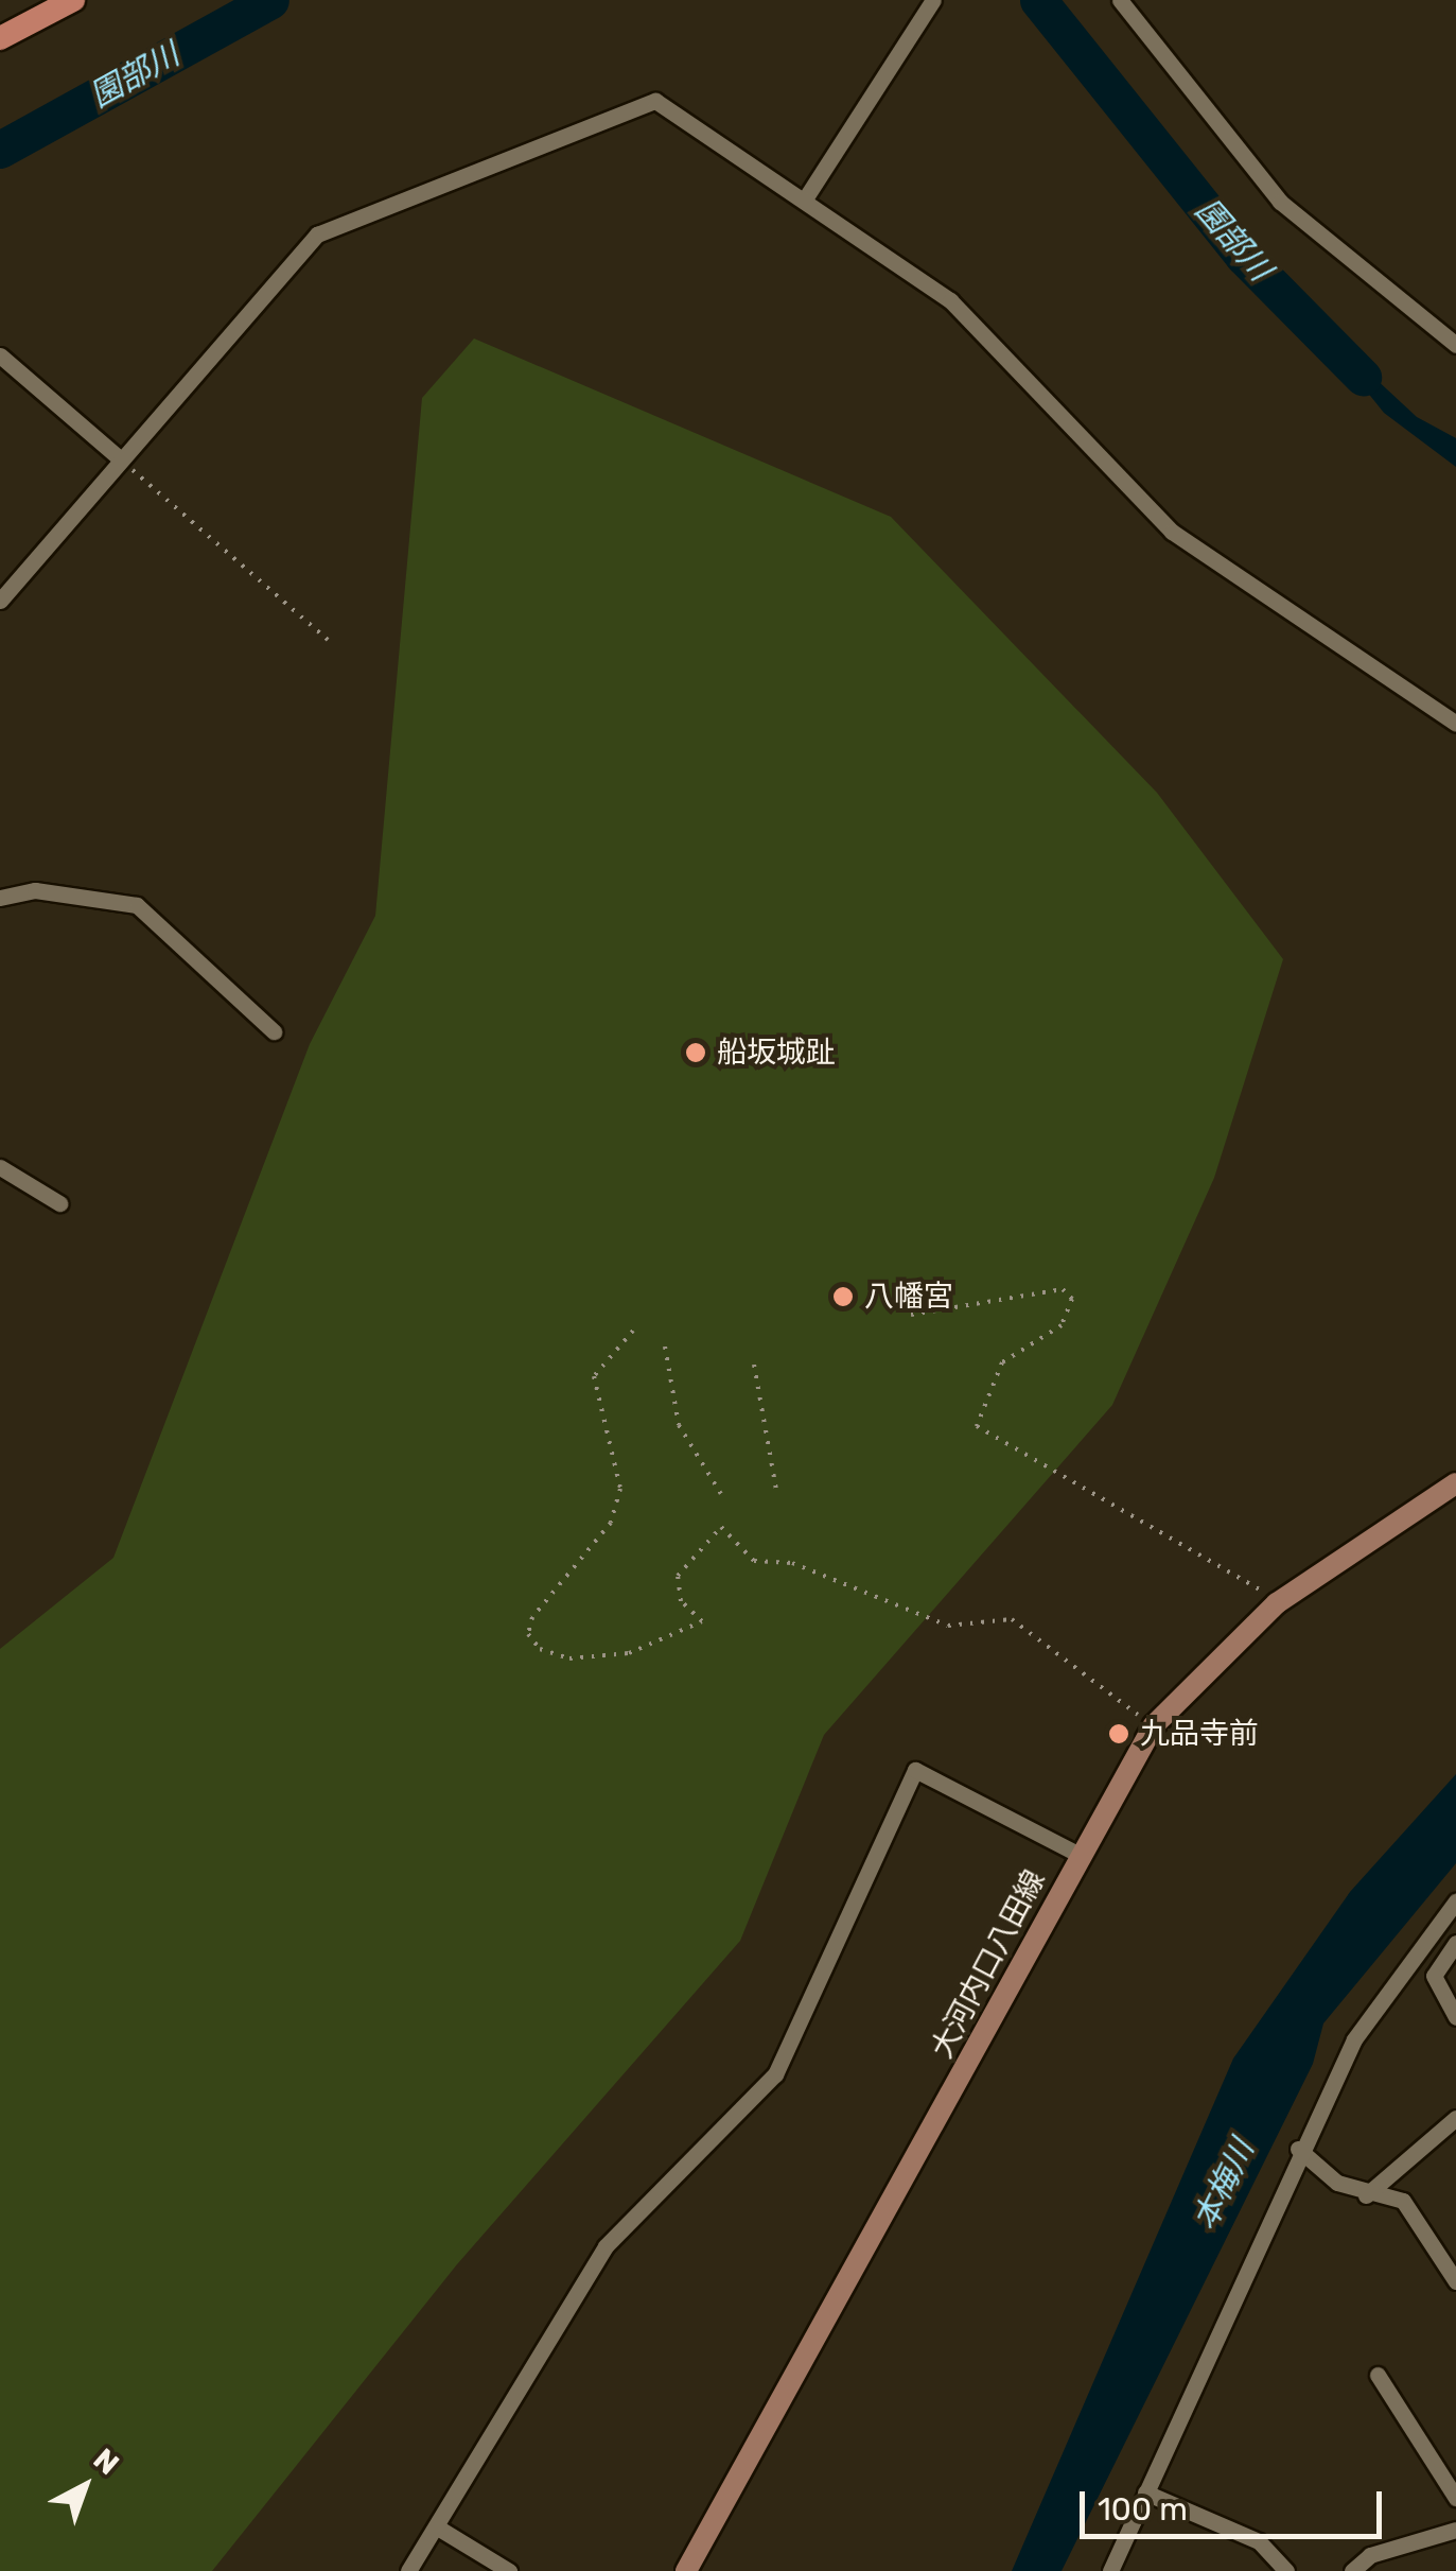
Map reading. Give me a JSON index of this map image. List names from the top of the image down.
{
  "streets": {
    "main road": ["大河内口八田線"]
  },
  "water": ["園部川", "本梅川"],
  "places": ["船坂城趾", "八幡宮", "九品寺前"],
  "scale_bar": "100 m",
  "north": "top right"
}
